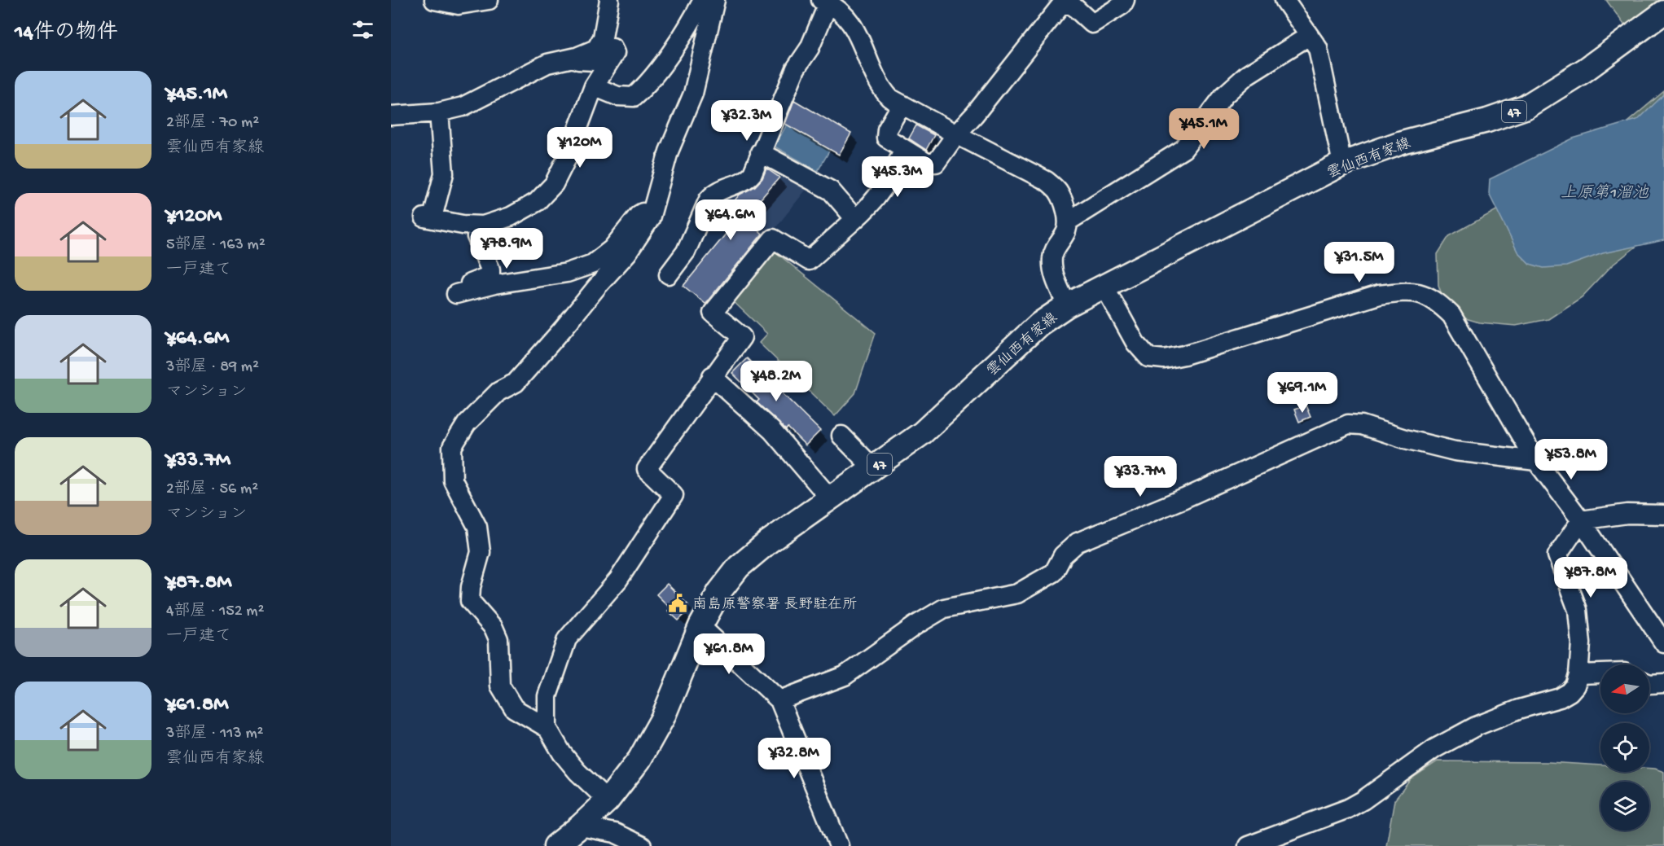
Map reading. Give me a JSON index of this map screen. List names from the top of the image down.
{
  "streets": {
    "main road": ["47", "雲仙西有家線"]
  },
  "water": ["上原第1溜池"],
  "places": {
    "public building": ["南島原警察署 長野駐在所"]
  },
  "north": "left",
  "page": {
    "heading": "14件の物件",
    "list": [
      {
        "name": "¥45.1M",
        "note": "2部屋 · 70 m² · 雲仙西有家線"
      },
      {
        "name": "¥120M",
        "note": "5部屋 · 163 m² · 一戸建て"
      },
      {
        "name": "¥64.6M",
        "note": "3部屋 · 89 m² · マンション"
      },
      {
        "name": "¥33.7M",
        "note": "2部屋 · 56 m² · マンション"
      },
      {
        "name": "¥87.8M",
        "note": "4部屋 · 152 m² · 一戸建て"
      },
      {
        "name": "¥61.8M",
        "note": "3部屋 · 113 m² · 雲仙西有家線"
      }
    ],
    "price": [
      "¥32.3M",
      "¥45.1M",
      "¥120M",
      "¥45.3M",
      "¥64.6M",
      "¥78.9M",
      "¥31.5M",
      "¥48.2M",
      "¥69.1M",
      "¥53.8M",
      "¥33.7M",
      "¥87.8M",
      "¥61.8M",
      "¥32.8M"
    ]
  }
}
